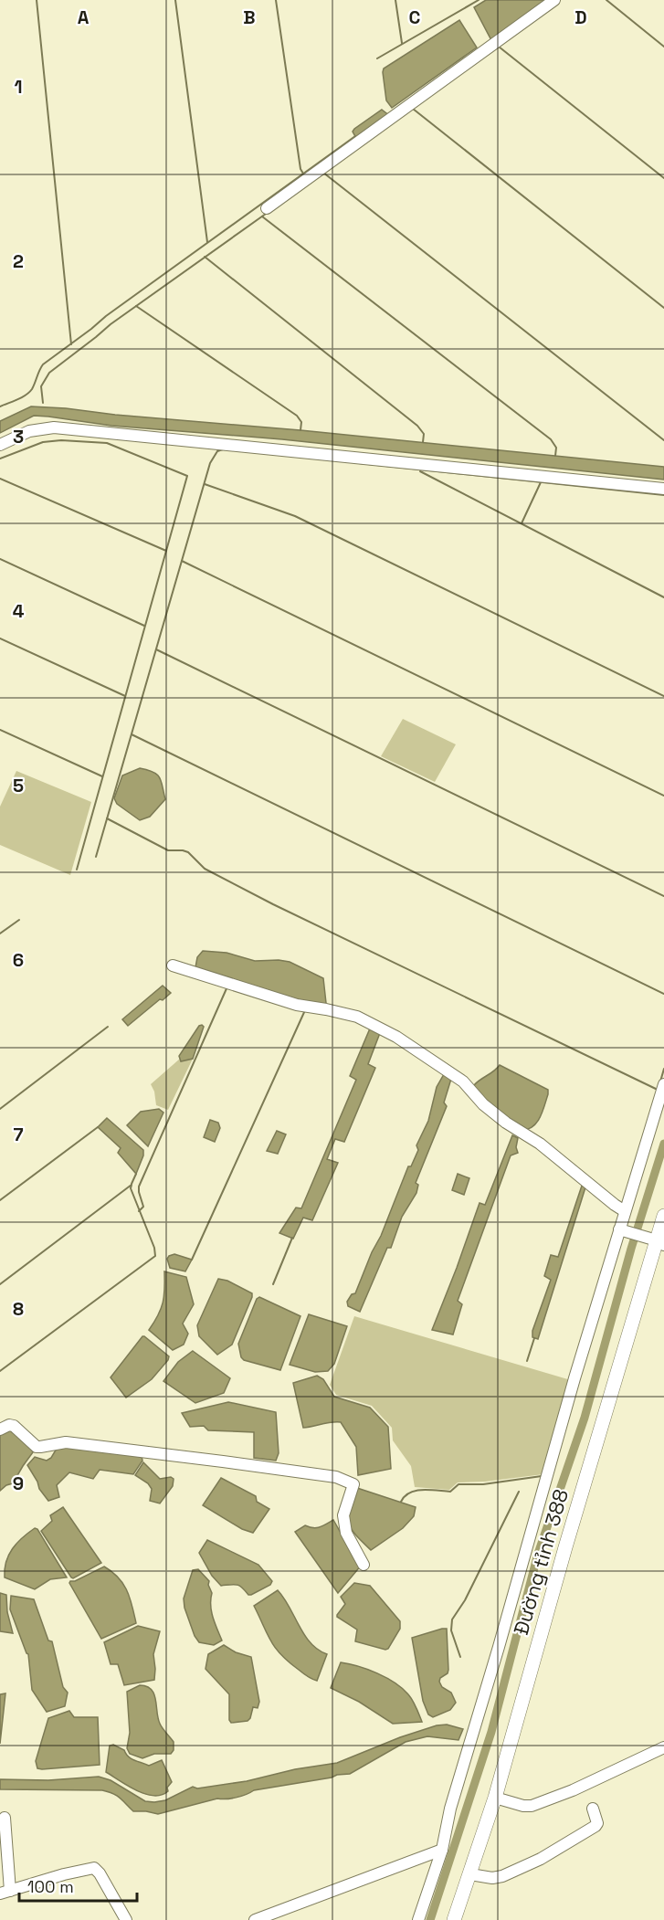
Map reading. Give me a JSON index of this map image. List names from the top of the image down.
{
  "streets": {
    "main road": ["Đường tỉnh 388"]
  },
  "scale_bar": "100 m",
  "grid": {
    "columns": [
      "A",
      "B",
      "C",
      "D"
    ],
    "rows": [
      "1",
      "2",
      "3",
      "4",
      "5",
      "6",
      "7",
      "8",
      "9"
    ]
  }
}
